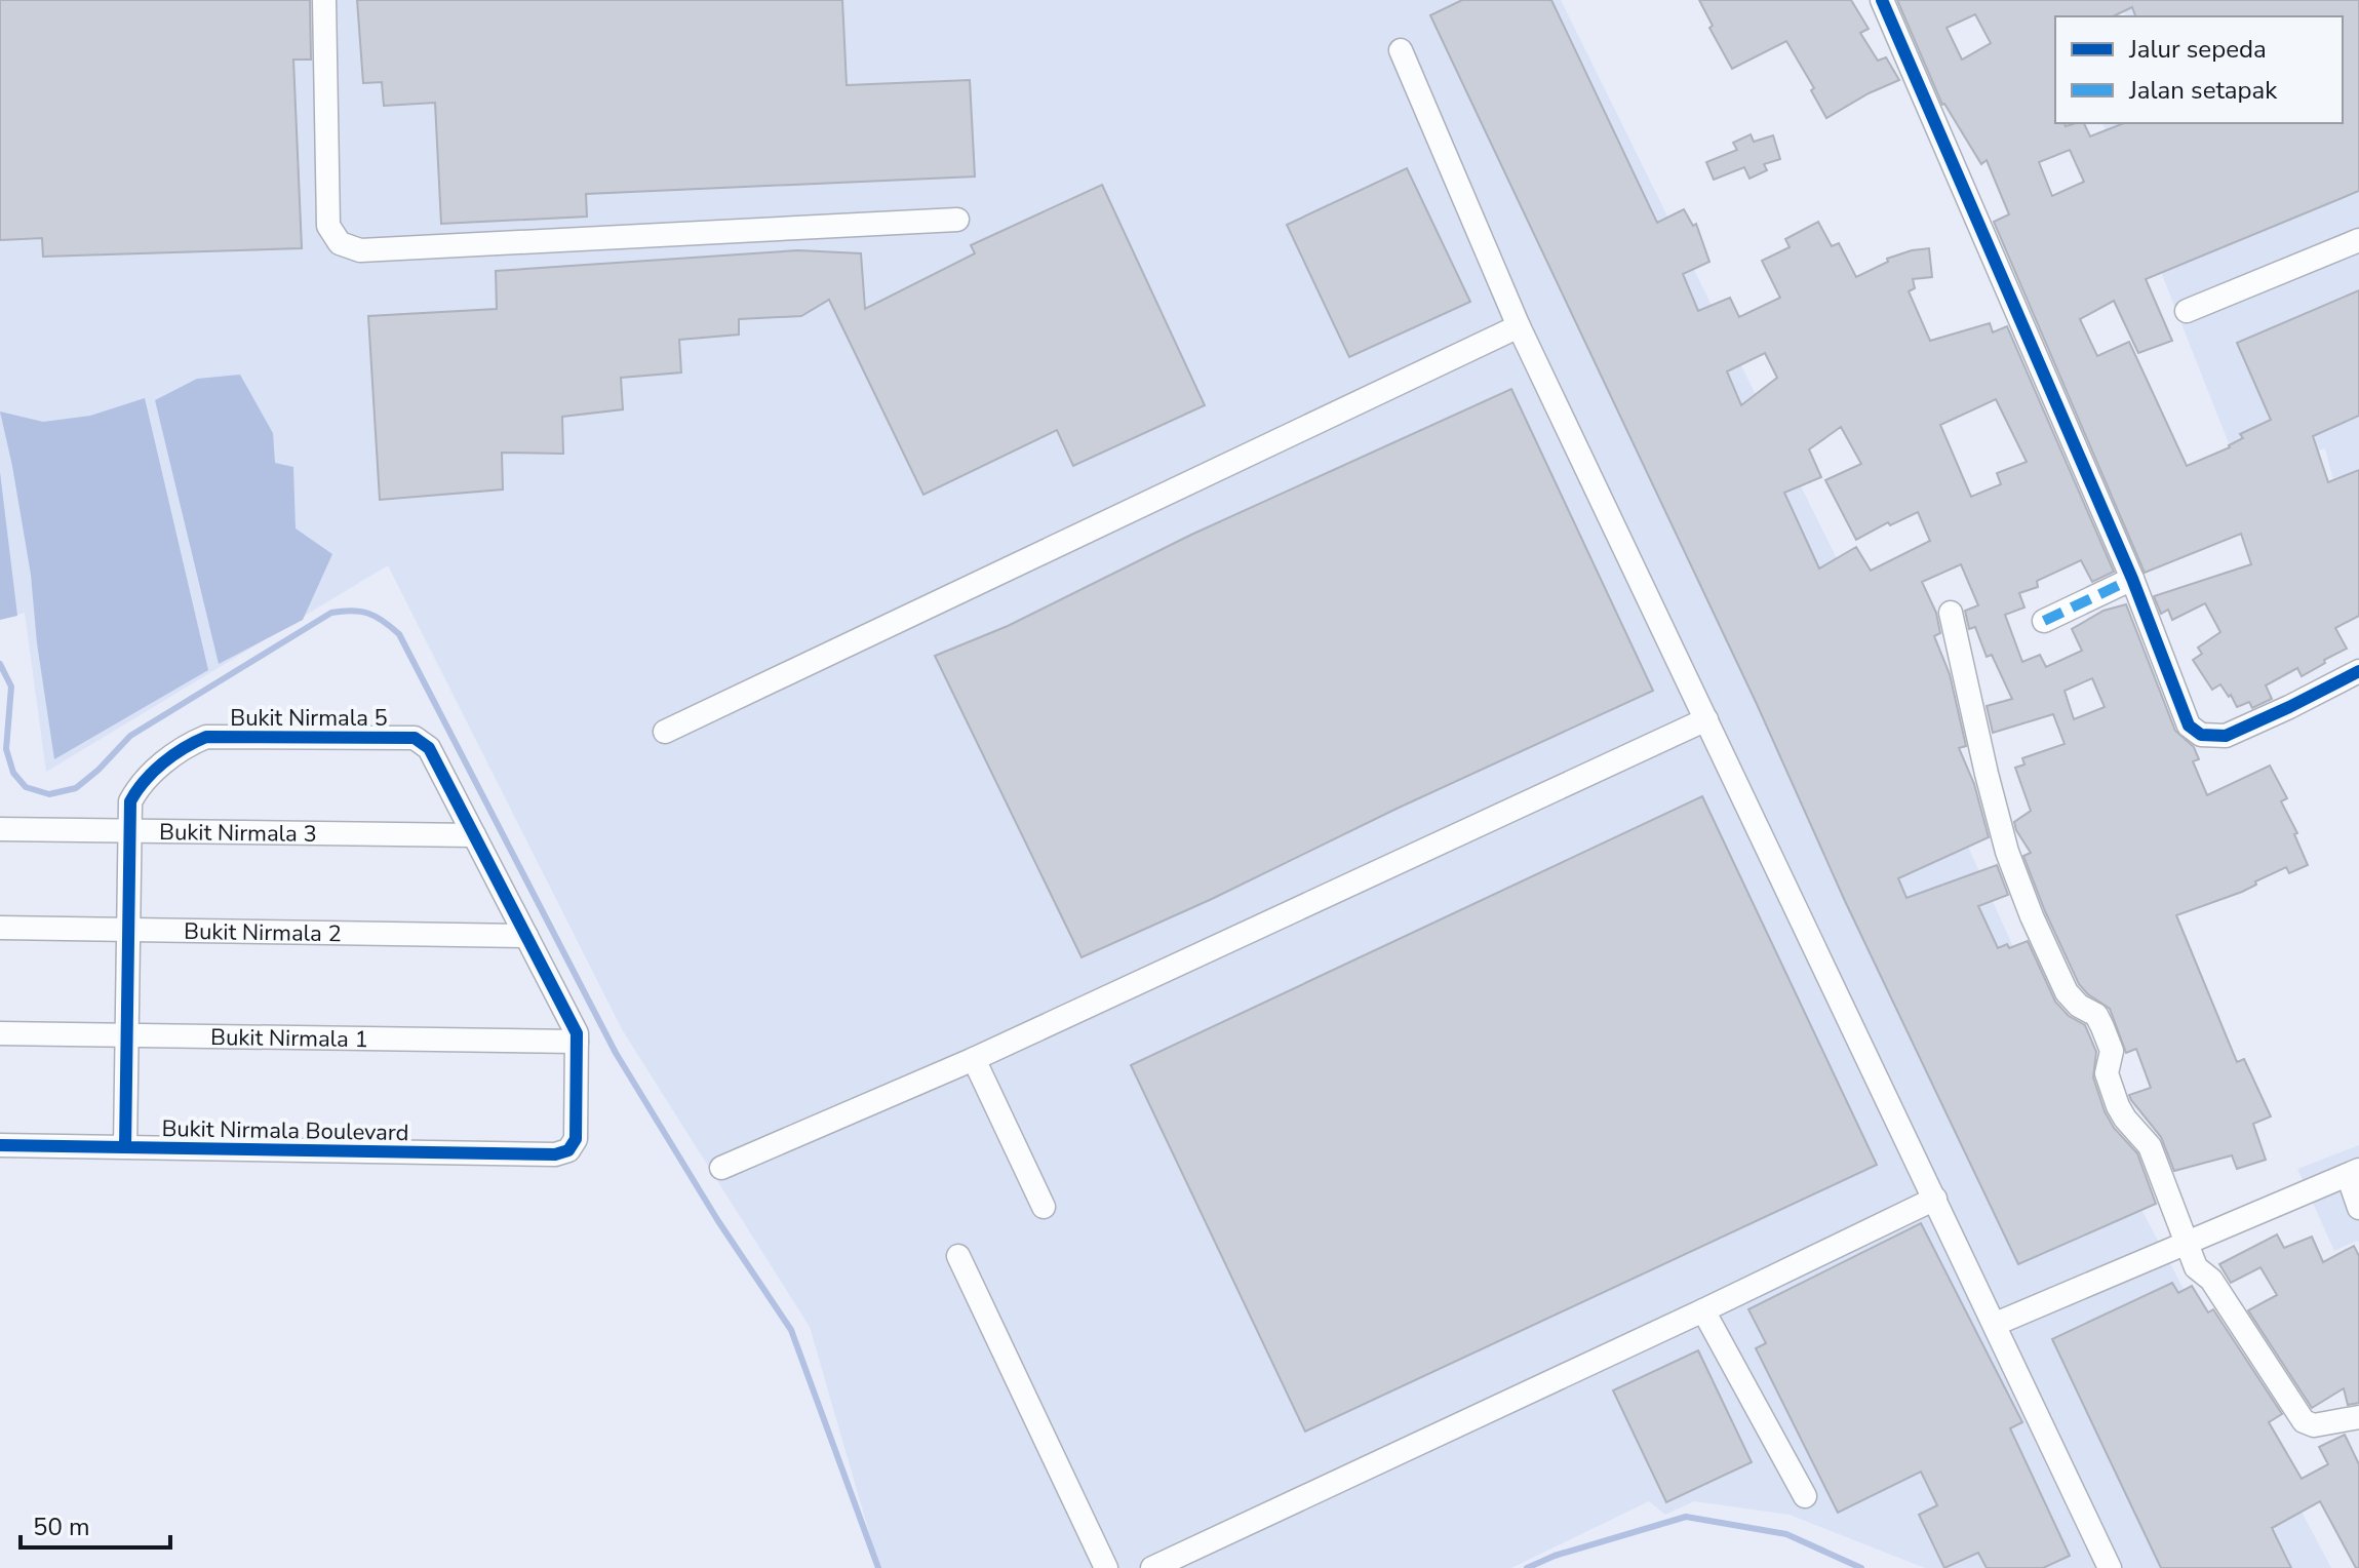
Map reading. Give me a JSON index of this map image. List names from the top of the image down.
{
  "streets": {
    "street": [
      "Bukit Nirmala 5",
      "Bukit Nirmala 3",
      "Bukit Nirmala 2",
      "Bukit Nirmala 1",
      "Bukit Nirmala Boulevard"
    ]
  },
  "crossings": [
    ["Bukit Nirmala 5", "Bukit Nirmala 3"],
    ["Bukit Nirmala 1", "Bukit Nirmala Boulevard"]
  ],
  "legend": ["Jalur sepeda", "Jalan setapak"],
  "scale_bar": "50 m"
}
